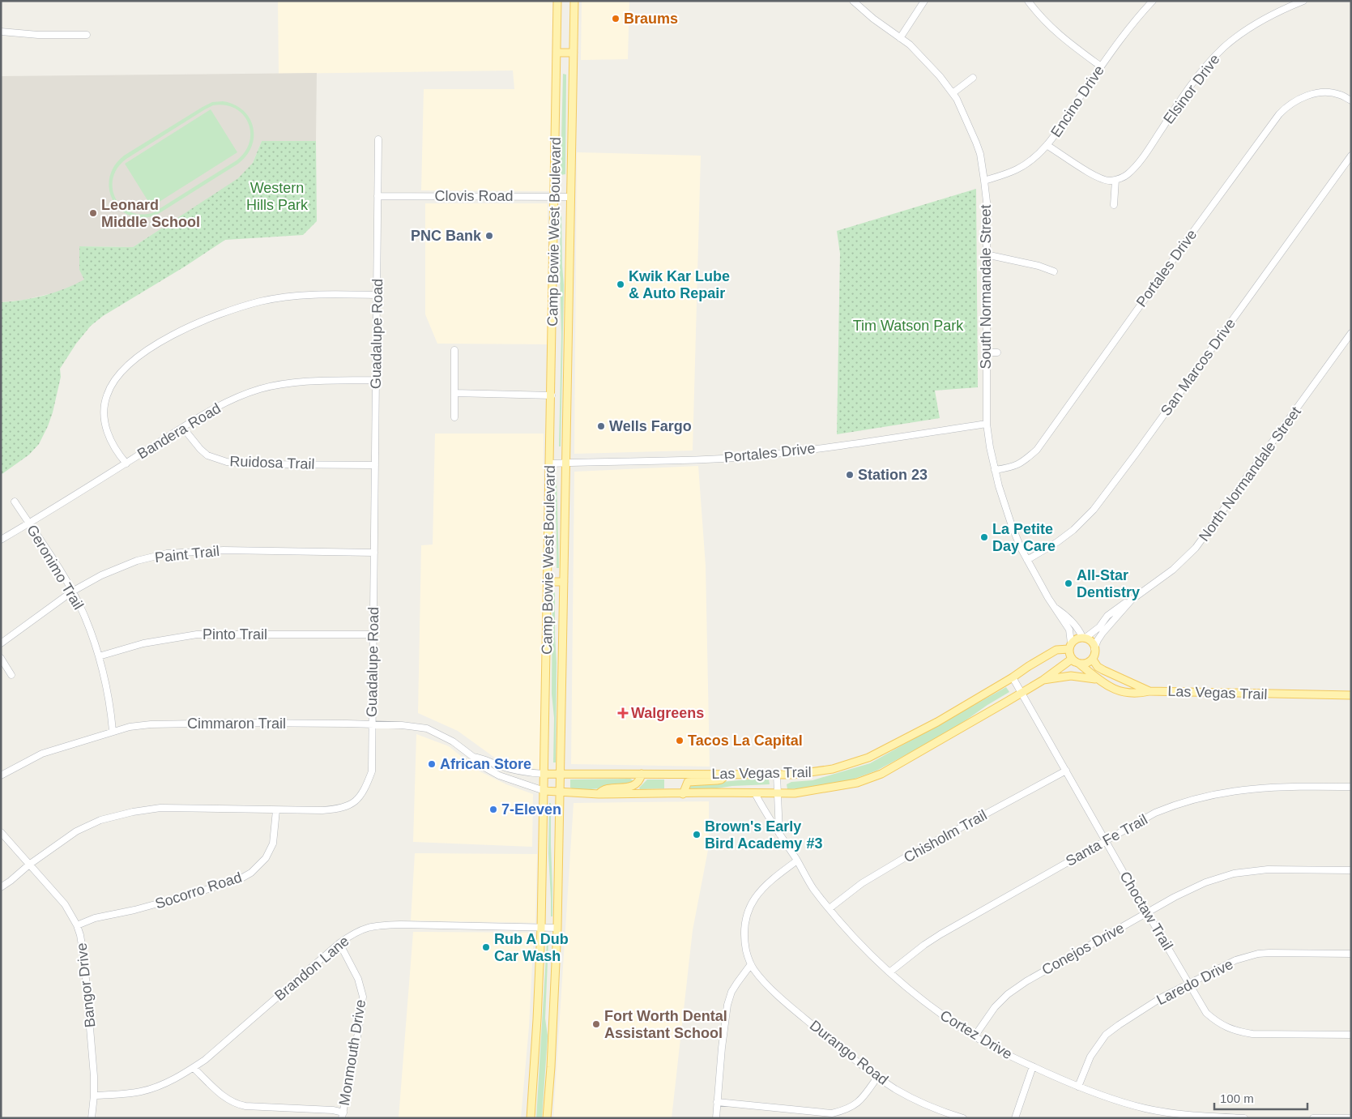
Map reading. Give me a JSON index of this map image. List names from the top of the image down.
{
  "streets": {
    "main road": ["Camp Bowie West Boulevard", "Las Vegas Trail"],
    "street": [
      "Elsinor Drive",
      "Encino Drive",
      "Clovis Road",
      "Portales Drive",
      "South Normandale Street",
      "Guadalupe Road",
      "San Marcos Drive",
      "Bandera Road",
      "Ruidosa Trail",
      "North Normandale Street",
      "Paint Trail",
      "Geronimo Trail",
      "Pinto Trail",
      "Cimmaron Trail",
      "Chisholm Trail",
      "Santa Fe Trail",
      "Socorro Road",
      "Choctaw Trail",
      "Conejos Drive",
      "Brandon Lane",
      "Laredo Drive",
      "Bangor Drive",
      "Cortez Drive",
      "Monmouth Drive",
      "Durango Road"
    ]
  },
  "crossings": [
    ["Encino Drive", "South Normandale Street"],
    ["Clovis Road", "Camp Bowie West Boulevard"],
    ["Clovis Road", "Guadalupe Road"],
    ["Camp Bowie West Boulevard", "Portales Drive"],
    ["Camp Bowie West Boulevard", "Las Vegas Trail"],
    ["Camp Bowie West Boulevard", "Cimmaron Trail"],
    ["Camp Bowie West Boulevard", "Brandon Lane"],
    ["Portales Drive", "South Normandale Street"],
    ["South Normandale Street", "San Marcos Drive"],
    ["South Normandale Street", "North Normandale Street"],
    ["South Normandale Street", "Las Vegas Trail"],
    ["Guadalupe Road", "Bandera Road"],
    ["Guadalupe Road", "Ruidosa Trail"],
    ["Guadalupe Road", "Paint Trail"],
    ["Guadalupe Road", "Pinto Trail"],
    ["Guadalupe Road", "Cimmaron Trail"],
    ["Guadalupe Road", "Socorro Road"],
    ["Guadalupe Road", "Bangor Drive"],
    ["Bandera Road", "Ruidosa Trail"],
    ["Bandera Road", "Geronimo Trail"],
    ["North Normandale Street", "Las Vegas Trail"],
    ["Paint Trail", "Geronimo Trail"],
    ["Geronimo Trail", "Pinto Trail"],
    ["Geronimo Trail", "Cimmaron Trail"],
    ["Las Vegas Trail", "Cimmaron Trail"],
    ["Las Vegas Trail", "Choctaw Trail"],
    ["Las Vegas Trail", "Cortez Drive"],
    ["Chisholm Trail", "Choctaw Trail"],
    ["Chisholm Trail", "Cortez Drive"],
    ["Santa Fe Trail", "Choctaw Trail"],
    ["Santa Fe Trail", "Cortez Drive"],
    ["Socorro Road", "Bangor Drive"],
    ["Choctaw Trail", "Conejos Drive"],
    ["Choctaw Trail", "Laredo Drive"],
    ["Conejos Drive", "Cortez Drive"],
    ["Brandon Lane", "Bangor Drive"],
    ["Brandon Lane", "Monmouth Drive"],
    ["Laredo Drive", "Cortez Drive"]
  ],
  "parks": ["Western Hills Park", "Tim Watson Park"],
  "places": {
    "other": [
      "Braums",
      "Leonard Middle School",
      "PNC Bank",
      "Kwik Kar Lube & Auto Repair",
      "Wells Fargo",
      "Station 23",
      "La Petite Day Care",
      "All-Star Dentistry",
      "Tacos La Capital",
      "African Store",
      "7-Eleven",
      "Brown's Early Bird Academy #3",
      "Rub A Dub Car Wash",
      "Fort Worth Dental Assistant School"
    ],
    "health": ["Walgreens"]
  },
  "scale_bar": "100 m"
}
